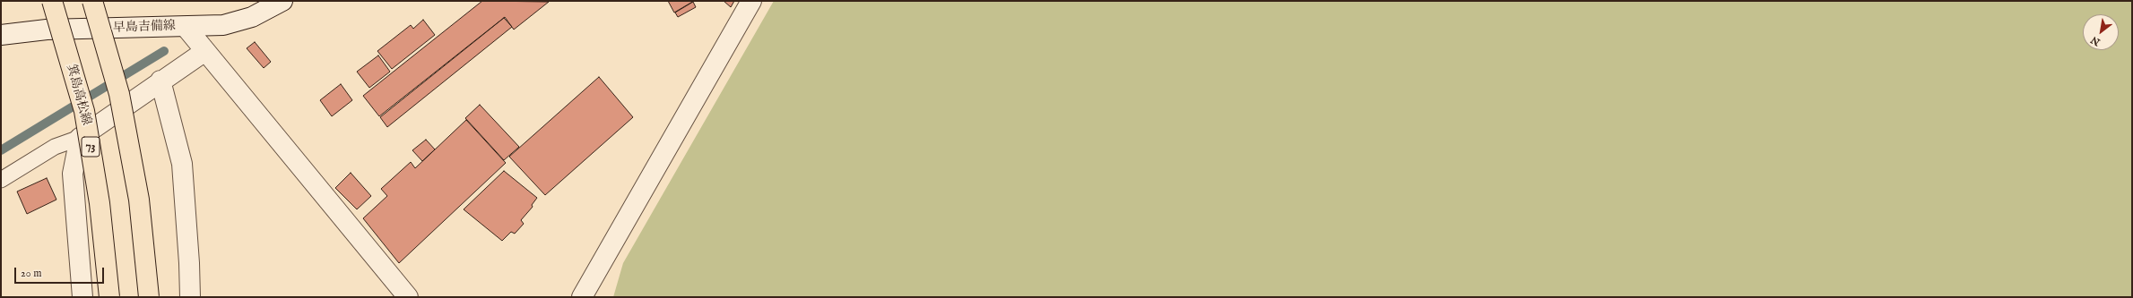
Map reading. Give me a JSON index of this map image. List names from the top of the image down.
{
  "streets": {
    "main road": ["箕島高松線", "73"],
    "street": ["早島吉備線"]
  },
  "scale_bar": "20 m",
  "north": "bottom left"
}
